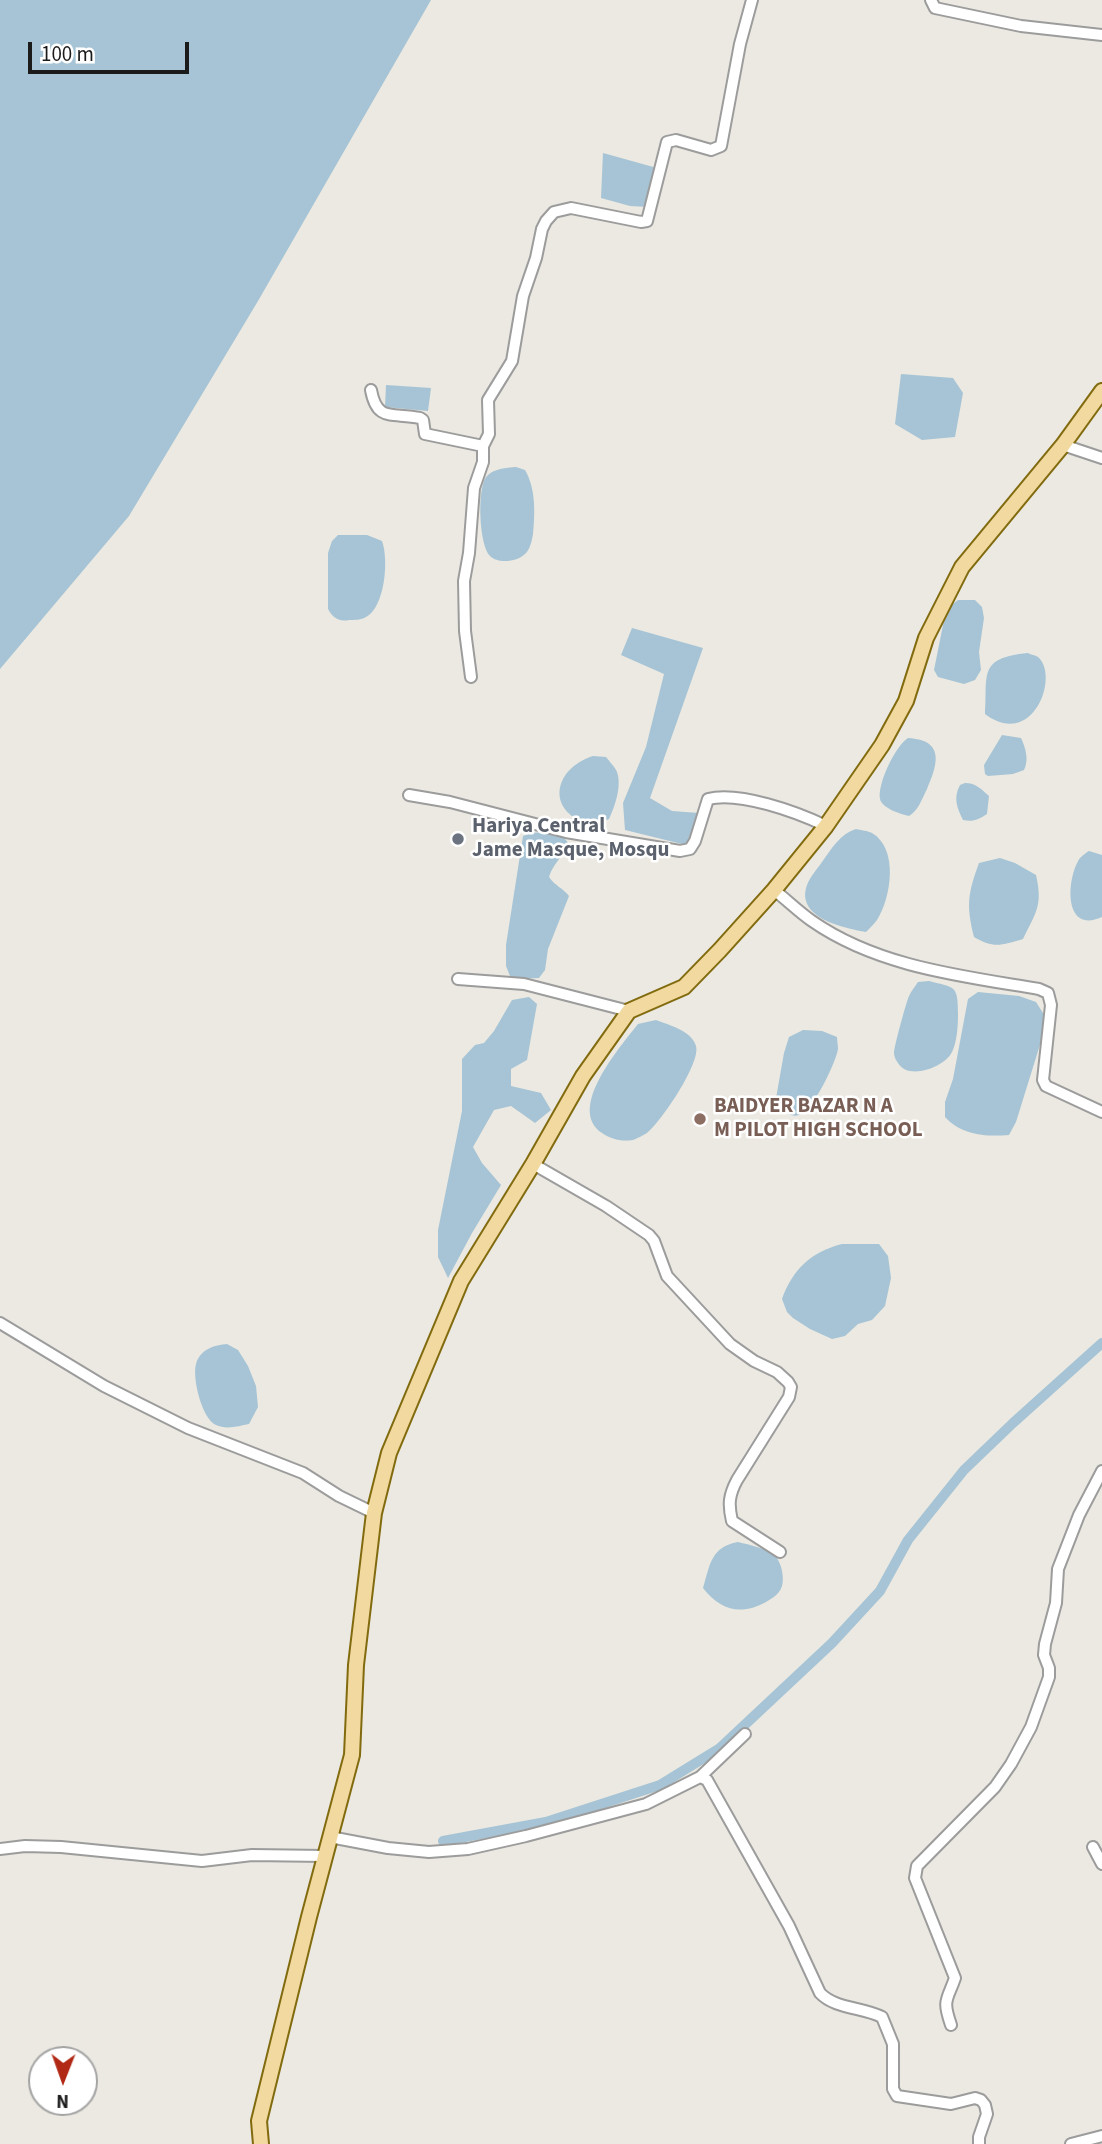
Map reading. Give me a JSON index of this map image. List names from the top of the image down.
{
  "places": ["Hariya Central Jame Masque, Mosqu", "BAIDYER BAZAR N A M PILOT HIGH SCHOOL"],
  "scale_bar": "100 m",
  "north": "bottom"
}
